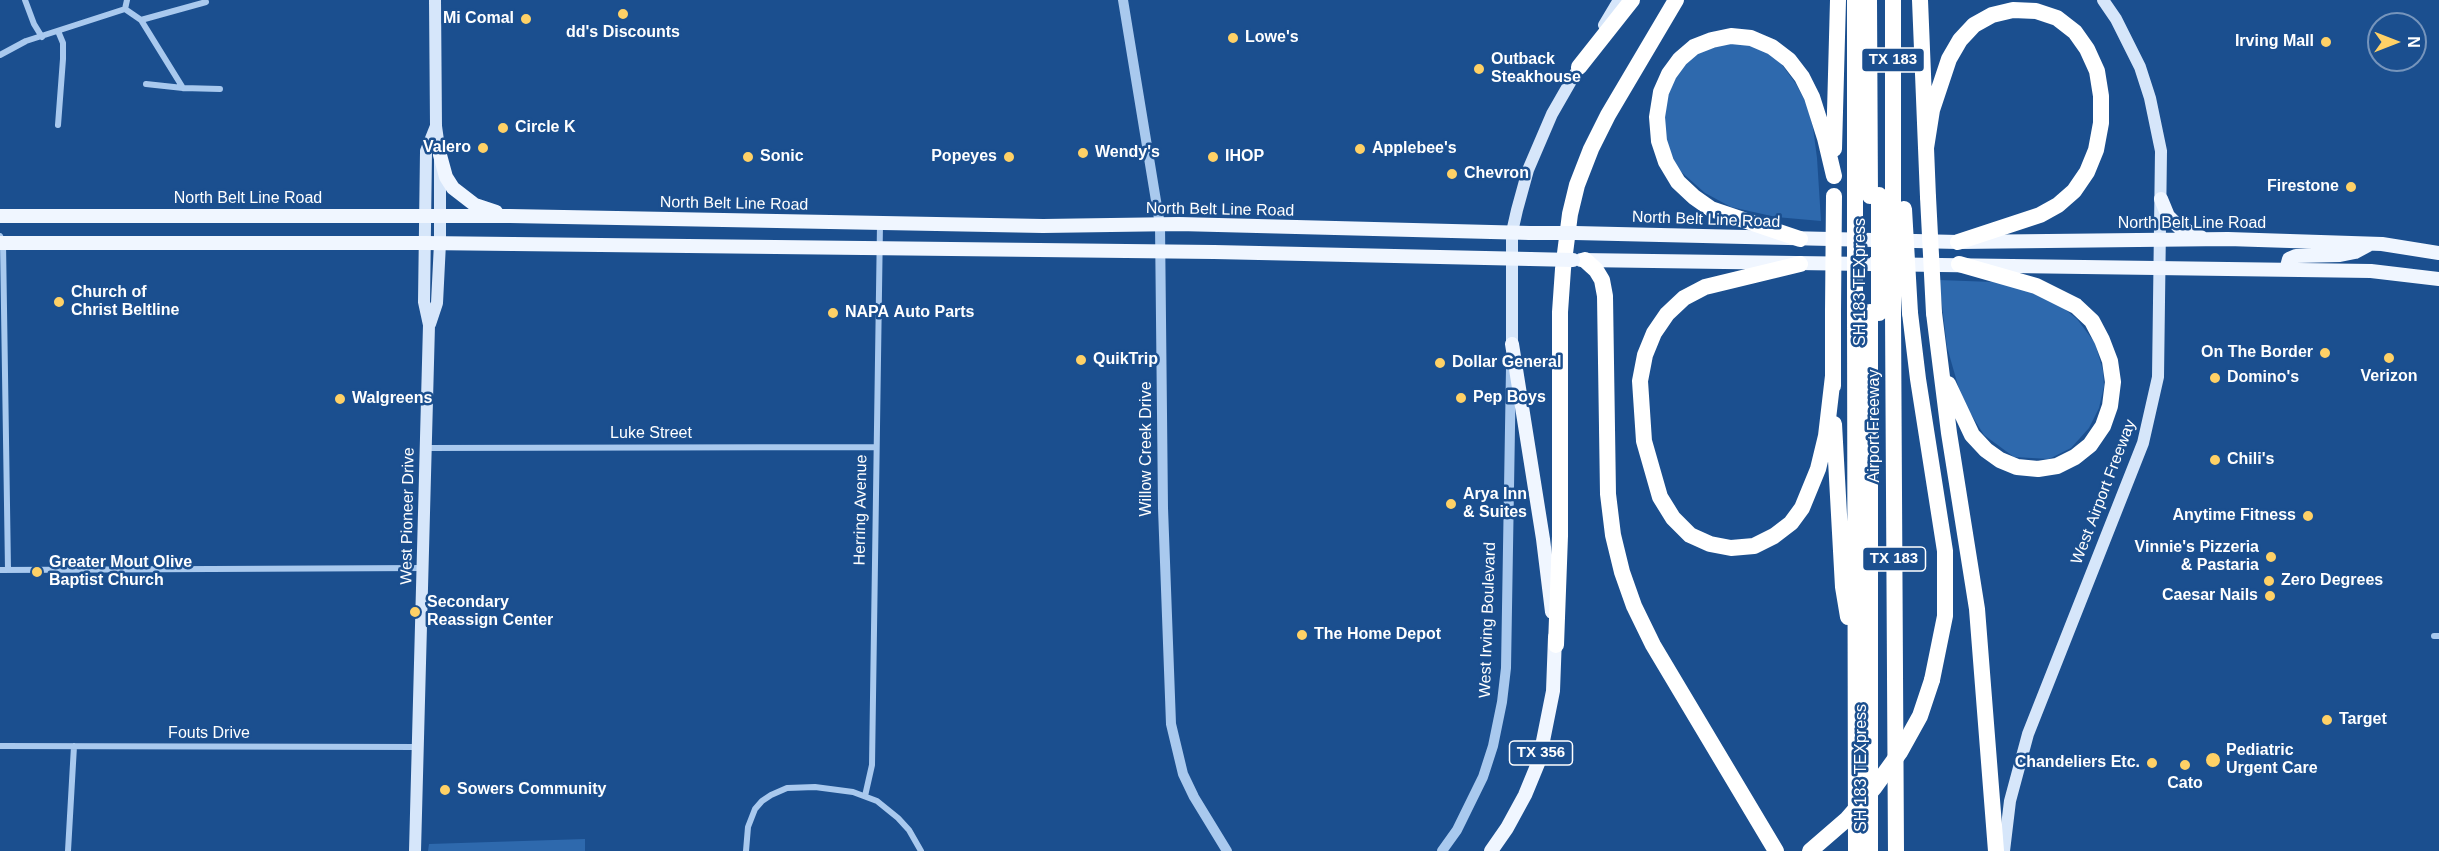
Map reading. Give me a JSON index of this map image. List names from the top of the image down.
{
  "streets": {
    "highway": ["TX 183", "SH 183 TEXpress", "Airport Freeway"],
    "main road": [
      "North Belt Line Road",
      "West Airport Freeway",
      "West Pioneer Drive",
      "West Irving Boulevard",
      "TX 356"
    ],
    "street": [
      "Luke Street",
      "Willow Creek Drive",
      "Herring Avenue",
      "Fouts Drive"
    ]
  },
  "crossings": [
    ["North Belt Line Road", "Willow Creek Drive"],
    ["North Belt Line Road", "West Airport Freeway"],
    ["North Belt Line Road", "Herring Avenue"],
    ["North Belt Line Road", "West Pioneer Drive"],
    ["North Belt Line Road", "West Irving Boulevard"],
    ["SH 183 TEXpress", "Airport Freeway"],
    ["Luke Street", "Herring Avenue"],
    ["Luke Street", "West Pioneer Drive"],
    ["West Pioneer Drive", "Fouts Drive"]
  ],
  "places": [
    "dd's Discounts",
    "Mi Comal",
    "Lowe's",
    "Irving Mall",
    "Outback Steakhouse",
    "Circle K",
    "Valero",
    "Applebee's",
    "Wendy's",
    "Sonic",
    "Popeyes",
    "IHOP",
    "Chevron",
    "Firestone",
    "Church of Christ Beltline",
    "NAPA Auto Parts",
    "On The Border",
    "Verizon",
    "QuikTrip",
    "Dollar General",
    "Domino's",
    "Pep Boys",
    "Walgreens",
    "Chili's",
    "Arya Inn & Suites",
    "Anytime Fitness",
    "Vinnie's Pizzeria & Pastaria",
    "Greater Mout Olive Baptist Church",
    "Zero Degrees",
    "Caesar Nails",
    "Secondary Reassign Center",
    "The Home Depot",
    "Target",
    "Pediatric Urgent Care",
    "Chandeliers Etc.",
    "Cato",
    "Sowers Community"
  ],
  "north": "right"
}
